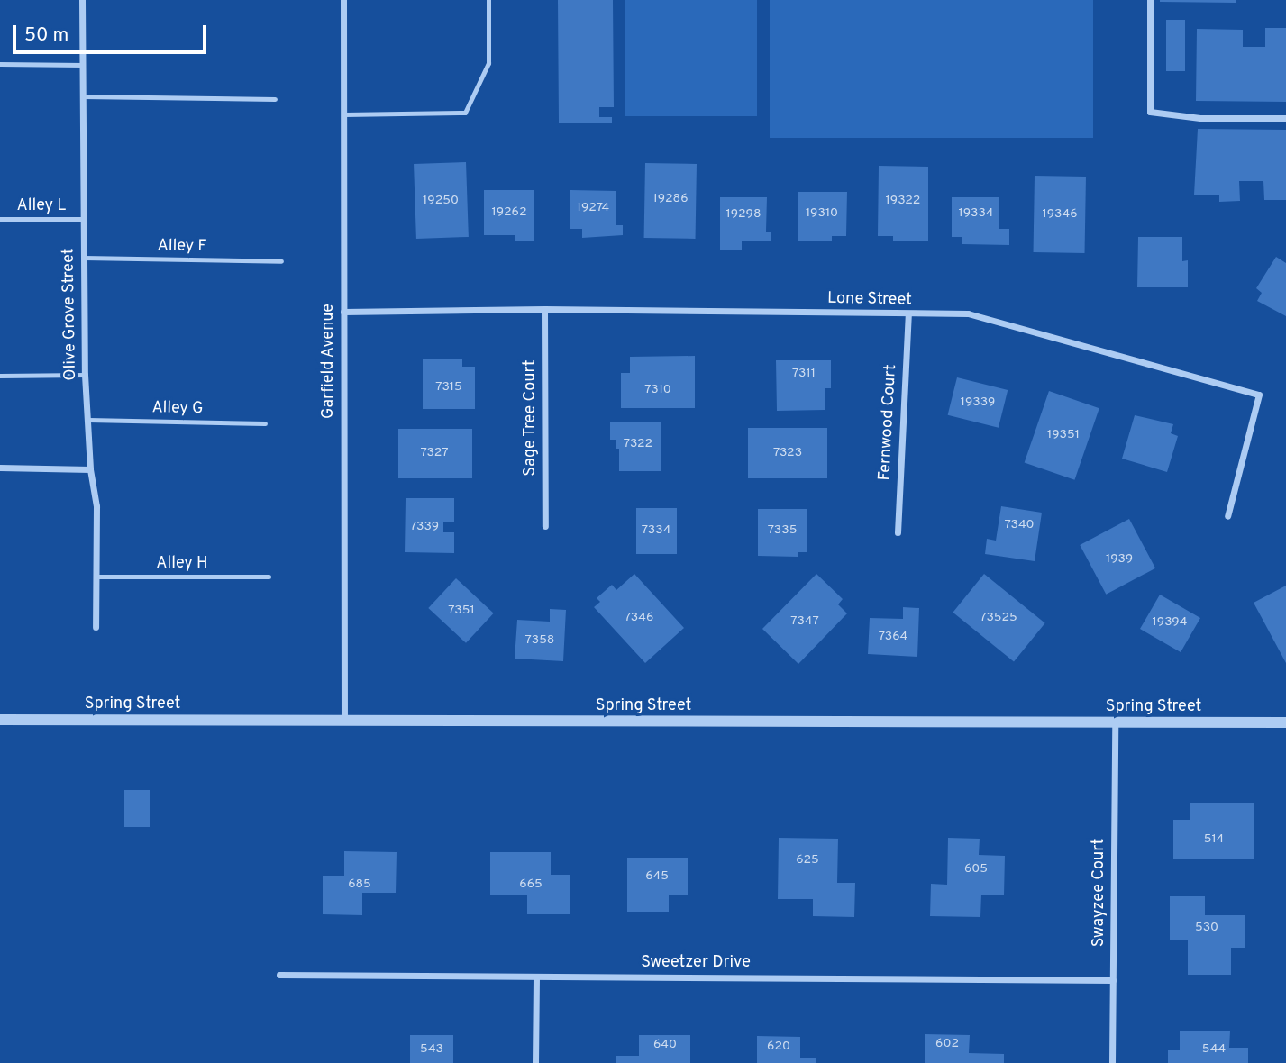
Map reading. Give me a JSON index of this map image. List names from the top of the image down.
{
  "streets": {
    "street": [
      "Lone Street",
      "Olive Grove Street",
      "Garfield Avenue",
      "Sage Tree Court",
      "Fernwood Court",
      "Spring Street",
      "Swayzee Court",
      "Sweetzer Drive"
    ],
    "lane": [
      "Alley L",
      "Alley F",
      "Alley G",
      "Alley H"
    ]
  },
  "crossings": [
    ["Alley L", "Olive Grove Street"],
    ["Alley F", "Olive Grove Street"],
    ["Lone Street", "Garfield Avenue"],
    ["Lone Street", "Sage Tree Court"],
    ["Lone Street", "Fernwood Court"],
    ["Olive Grove Street", "Alley G"],
    ["Olive Grove Street", "Alley H"],
    ["Garfield Avenue", "Spring Street"],
    ["Spring Street", "Swayzee Court"],
    ["Swayzee Court", "Sweetzer Drive"]
  ],
  "house_numbers": [
    "19286",
    "19250",
    "19322",
    "19274",
    "19262",
    "19310",
    "19334",
    "19298",
    "19346",
    "7311",
    "7315",
    "7310",
    "19339",
    "19351",
    "7322",
    "7327",
    "7323",
    "7340",
    "7339",
    "7334",
    "7335",
    "1939",
    "7351",
    "7346",
    "73525",
    "7347",
    "19394",
    "7364",
    "7358",
    "514",
    "625",
    "605",
    "645",
    "685",
    "665",
    "530",
    "602",
    "640",
    "620",
    "543",
    "544"
  ],
  "scale_bar": "50 m"
}
